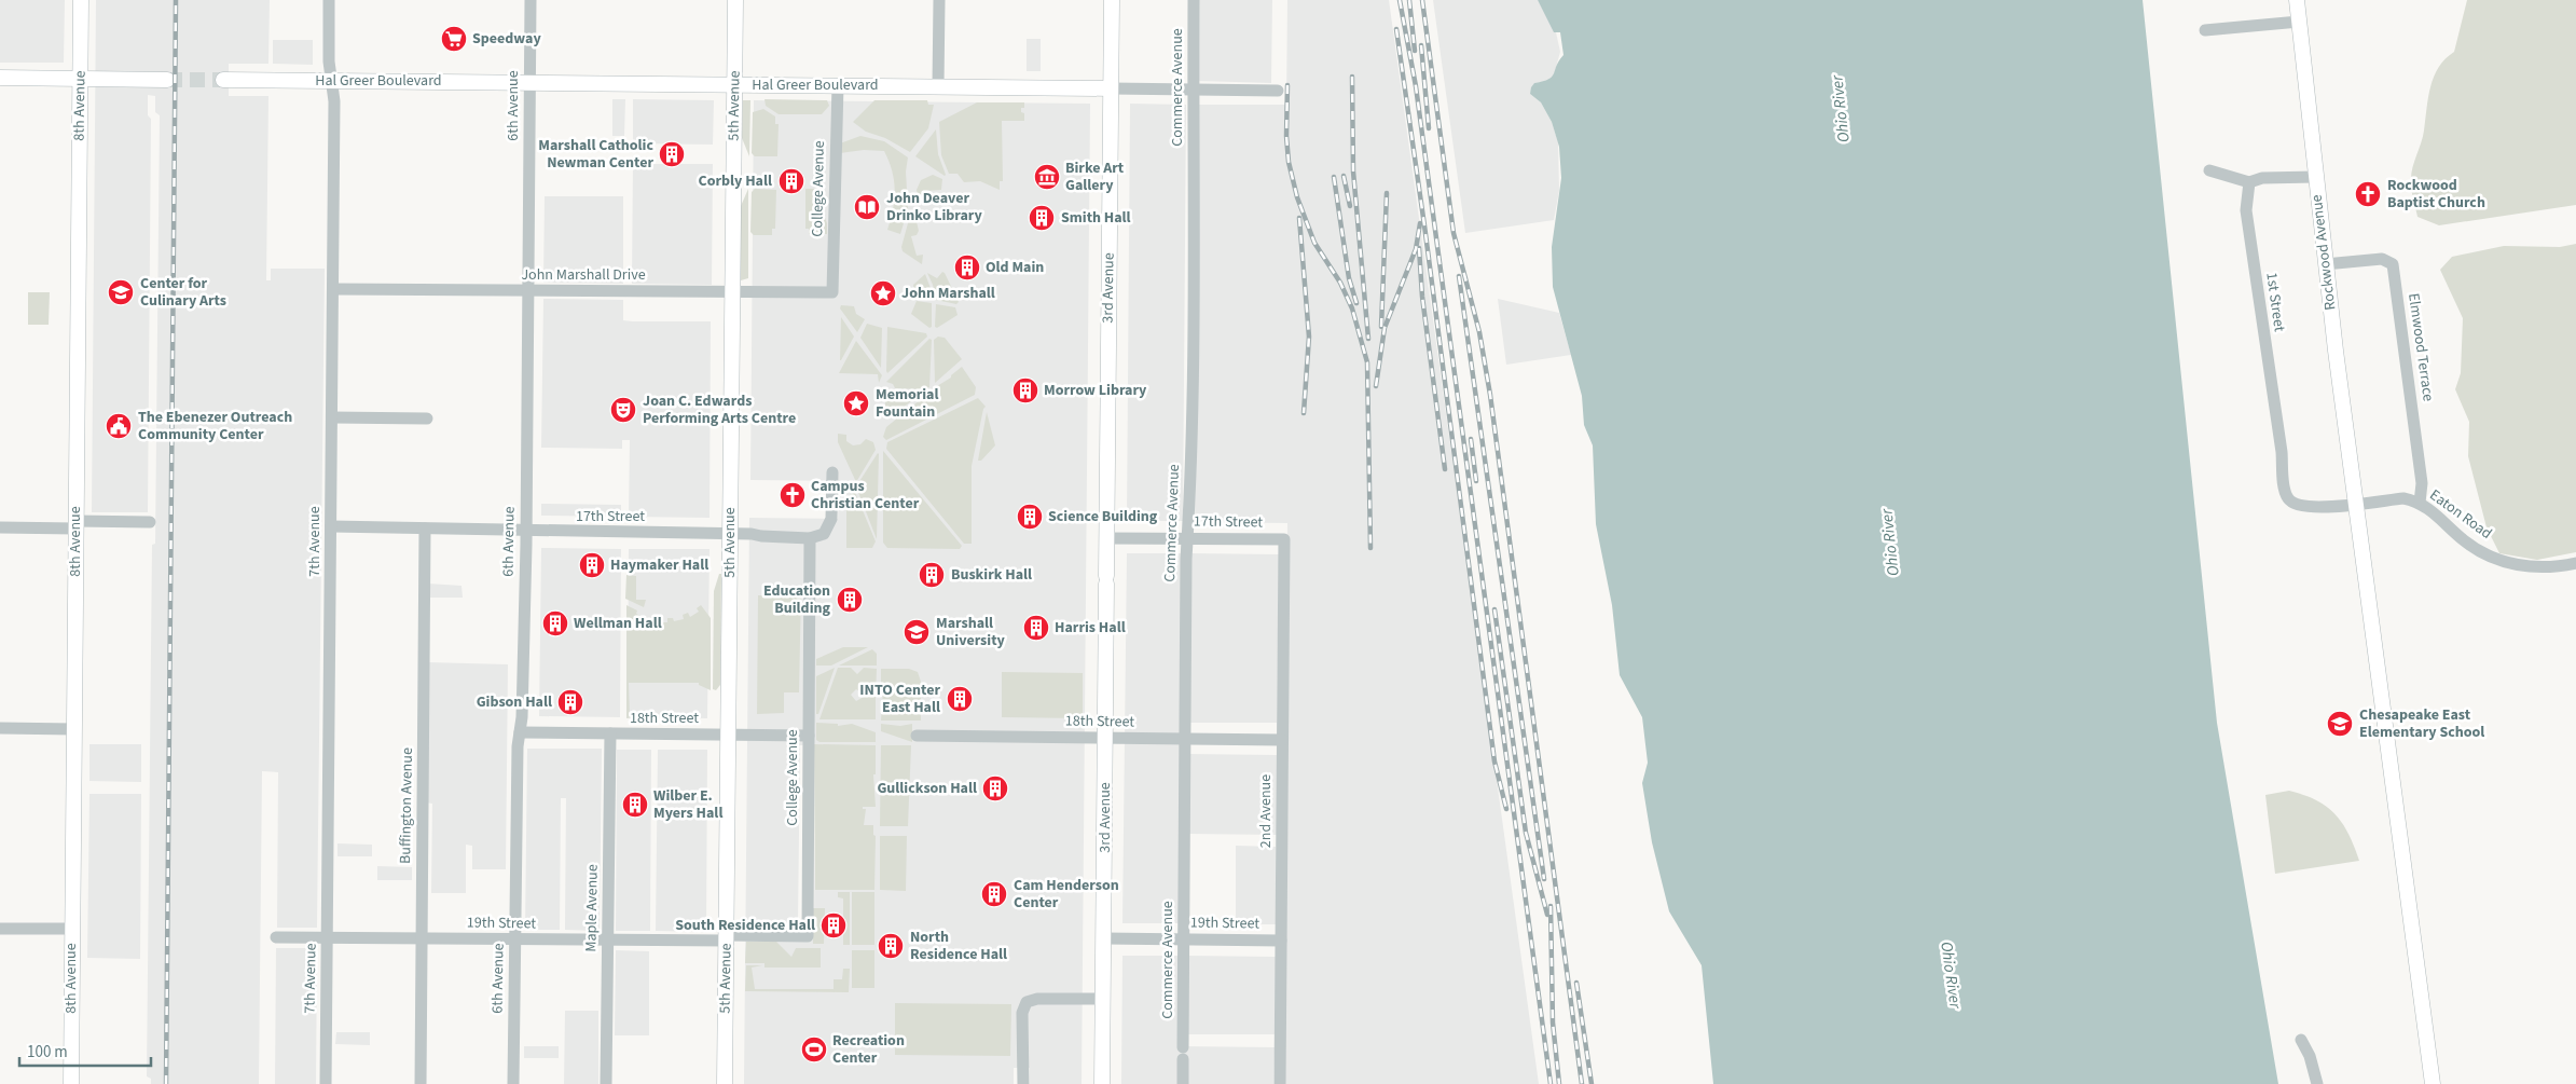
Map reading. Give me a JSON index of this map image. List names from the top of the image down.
{
  "streets": {
    "main road": [
      "Hal Greer Boulevard",
      "8th Avenue",
      "5th Avenue",
      "Rockwood Avenue",
      "3rd Avenue"
    ],
    "street": [
      "Commerce Avenue",
      "6th Avenue",
      "College Avenue",
      "John Marshall Drive",
      "1st Street",
      "Elmwood Terrace",
      "Eaton Road",
      "17th Street",
      "7th Avenue",
      "18th Street",
      "Buffington Avenue",
      "2nd Avenue",
      "Maple Avenue",
      "19th Street"
    ]
  },
  "crossings": [
    ["Hal Greer Boulevard", "Commerce Avenue"],
    ["Hal Greer Boulevard", "6th Avenue"],
    ["Hal Greer Boulevard", "5th Avenue"],
    ["Hal Greer Boulevard", "College Avenue"],
    ["Hal Greer Boulevard", "3rd Avenue"],
    ["Hal Greer Boulevard", "7th Avenue"],
    ["Commerce Avenue", "17th Street"],
    ["Commerce Avenue", "18th Street"],
    ["Commerce Avenue", "19th Street"],
    ["6th Avenue", "John Marshall Drive"],
    ["6th Avenue", "17th Street"],
    ["6th Avenue", "18th Street"],
    ["6th Avenue", "19th Street"],
    ["5th Avenue", "College Avenue"],
    ["5th Avenue", "John Marshall Drive"],
    ["5th Avenue", "17th Street"],
    ["5th Avenue", "18th Street"],
    ["5th Avenue", "19th Street"],
    ["College Avenue", "John Marshall Drive"],
    ["College Avenue", "17th Street"],
    ["College Avenue", "18th Street"],
    ["College Avenue", "19th Street"],
    ["Rockwood Avenue", "Elmwood Terrace"],
    ["Rockwood Avenue", "Eaton Road"],
    ["John Marshall Drive", "7th Avenue"],
    ["3rd Avenue", "17th Street"],
    ["3rd Avenue", "18th Street"],
    ["3rd Avenue", "19th Street"],
    ["1st Street", "Eaton Road"],
    ["Elmwood Terrace", "Eaton Road"],
    ["17th Street", "7th Avenue"],
    ["17th Street", "Buffington Avenue"],
    ["17th Street", "2nd Avenue"],
    ["7th Avenue", "19th Street"],
    ["18th Street", "2nd Avenue"],
    ["18th Street", "Maple Avenue"],
    ["Buffington Avenue", "19th Street"],
    ["2nd Avenue", "19th Street"],
    ["Maple Avenue", "19th Street"]
  ],
  "water": ["Ohio River"],
  "places": {
    "supermarket": ["Speedway"],
    "building": [
      "Marshall Catholic Newman Center",
      "Corbly Hall",
      "Smith Hall",
      "Old Main",
      "Morrow Library",
      "Science Building",
      "Haymaker Hall",
      "Buskirk Hall",
      "Education Building",
      "Wellman Hall",
      "Harris Hall",
      "INTO Center East Hall",
      "Gibson Hall",
      "Gullickson Hall",
      "Wilber E. Myers Hall",
      "Cam Henderson Center",
      "South Residence Hall",
      "North Residence Hall"
    ],
    "museum": ["Birke Art Gallery"],
    "church": ["Rockwood Baptist Church", "Campus Christian Center"],
    "library": ["John Deaver Drinko Library"],
    "school or university": ["Center for Culinary Arts", "Marshall University", "Chesapeake East Elementary School"],
    "place": ["John Marshall", "Memorial Fountain"],
    "theatre": ["Joan C. Edwards Performing Arts Centre"],
    "public building": ["The Ebenezer Outreach Community Center"],
    "sports": ["Recreation Center"]
  },
  "scale_bar": "100 m"
}
